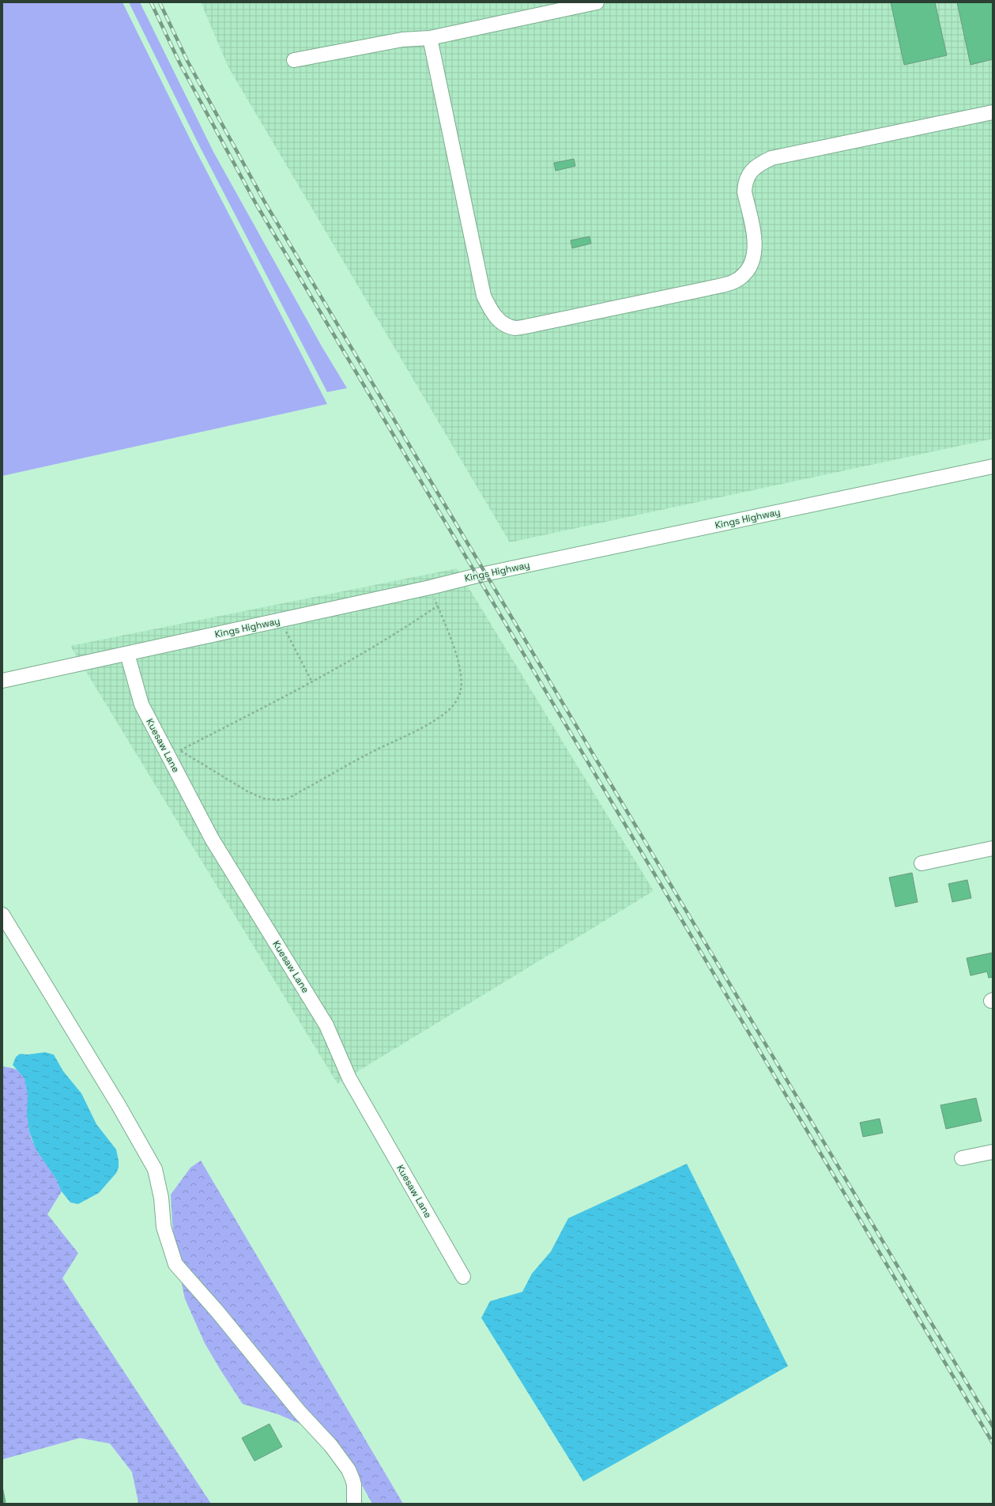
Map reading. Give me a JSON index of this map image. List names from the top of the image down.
{
  "streets": {
    "street": ["Kings Highway", "Kuesaw Lane"]
  },
  "crossings": [
    ["Kings Highway", "Kuesaw Lane"]
  ]
}
